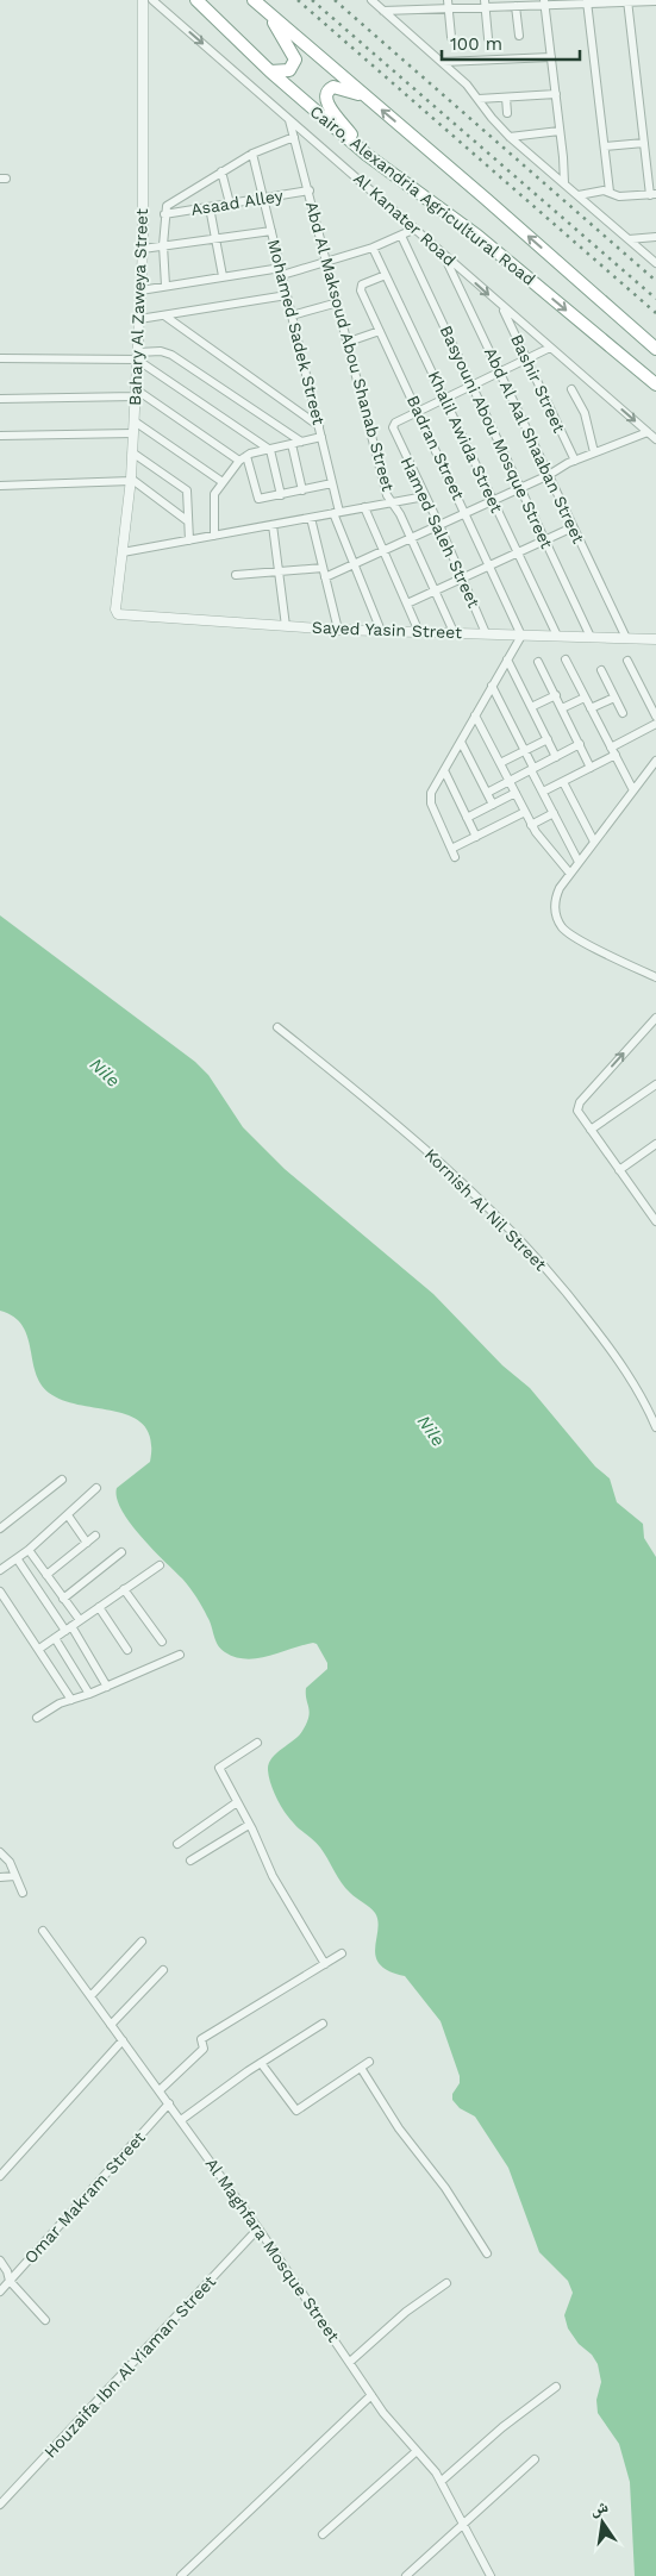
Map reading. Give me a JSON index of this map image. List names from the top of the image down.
{
  "streets": {
    "highway": ["Cairo, Alexandria Agricultural Road"],
    "street": [
      "Asaad Alley",
      "Al Kanater Road",
      "Bahary Al Zaweya Street",
      "Mohamed Sadek Street",
      "Abd Al Maksoud Abou Shanab Street",
      "Bashir Street",
      "Basyouni Abou Mosque Street",
      "Khalil Awida Street",
      "Abd Al Aal Shaaban Street",
      "Badran Street",
      "Hamed Saleh Street",
      "Sayed Yasin Street",
      "Kornish Al Nil Street",
      "Omar Makram Street",
      "Al Maghfara Mosque Street",
      "Houzaifa Ibn Al Yiaman Street"
    ]
  },
  "crossings": [
    ["Asaad Alley", "Mohamed Sadek Street"],
    ["Asaad Alley", "Abd Al Maksoud Abou Shanab Street"],
    ["Al Kanater Road", "Abd Al Maksoud Abou Shanab Street"],
    ["Al Kanater Road", "Bashir Street"],
    ["Al Kanater Road", "Abd Al Aal Shaaban Street"],
    ["Bahary Al Zaweya Street", "Sayed Yasin Street"],
    ["Mohamed Sadek Street", "Sayed Yasin Street"],
    ["Abd Al Maksoud Abou Shanab Street", "Sayed Yasin Street"],
    ["Basyouni Abou Mosque Street", "Sayed Yasin Street"],
    ["Khalil Awida Street", "Badran Street"],
    ["Khalil Awida Street", "Sayed Yasin Street"],
    ["Abd Al Aal Shaaban Street", "Sayed Yasin Street"],
    ["Badran Street", "Hamed Saleh Street"],
    ["Badran Street", "Sayed Yasin Street"],
    ["Hamed Saleh Street", "Sayed Yasin Street"],
    ["Omar Makram Street", "Al Maghfara Mosque Street"],
    ["Al Maghfara Mosque Street", "Houzaifa Ibn Al Yiaman Street"]
  ],
  "one_way": ["Al Kanater Road"],
  "water": ["Nile"],
  "scale_bar": "100 m",
  "north": "top"
}
